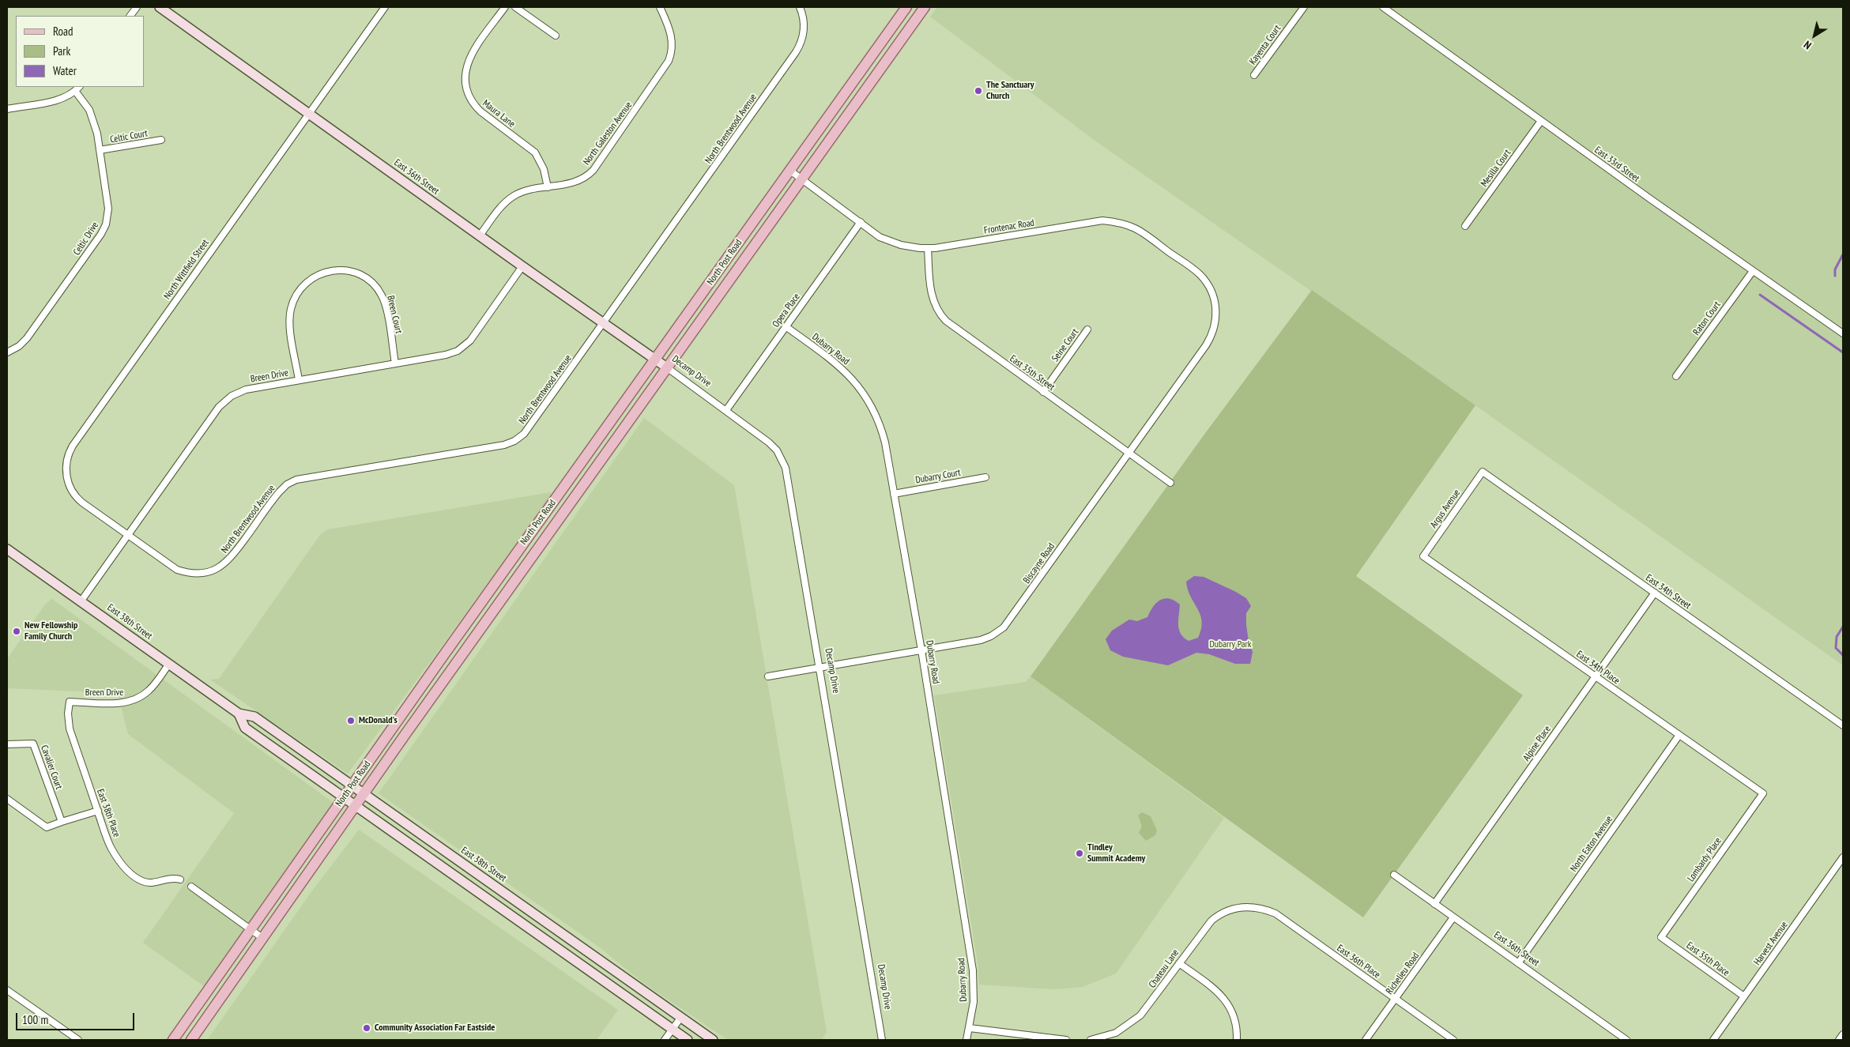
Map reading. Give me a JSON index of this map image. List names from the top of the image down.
{
  "streets": {
    "main road": ["East 36th Street", "North Post Road", "East 38th Street"],
    "street": [
      "Kayenta Court",
      "Maura Lane",
      "North Brentwood Avenue",
      "North Galeston Avenue",
      "Celtic Court",
      "East 33rd Street",
      "Mesilla Court",
      "Frontenac Road",
      "Celtic Drive",
      "North Wittfield Street",
      "Opera Place",
      "Breen Court",
      "Raton Court",
      "Seine Court",
      "Dubarry Road",
      "Decamp Drive",
      "East 35th Street",
      "Breen Drive",
      "Dubarry Court",
      "Argus Avenue",
      "Biscayne Road",
      "East 34th Street",
      "East 34th Place",
      "Alpine Place",
      "Cavalier Court",
      "East 38th Place",
      "North Eaton Avenue",
      "Lombardy Place",
      "Harvest Avenue",
      "East 35th Place",
      "East 36th Place",
      "Chateau Lane",
      "Richelieu Road"
    ]
  },
  "crossings": [
    ["Maura Lane", "North Galeston Avenue"],
    ["North Brentwood Avenue", "East 36th Street"],
    ["North Brentwood Avenue", "North Wittfield Street"],
    ["North Brentwood Avenue", "Breen Drive"],
    ["North Galeston Avenue", "East 36th Street"],
    ["Celtic Court", "Celtic Drive"],
    ["East 33rd Street", "Mesilla Court"],
    ["East 33rd Street", "Raton Court"],
    ["East 36th Street", "North Post Road"],
    ["East 36th Street", "North Wittfield Street"],
    ["East 36th Street", "Decamp Drive"],
    ["East 36th Street", "Breen Drive"],
    ["East 36th Street", "Alpine Place"],
    ["East 36th Street", "North Eaton Avenue"],
    ["East 36th Street", "Richelieu Road"],
    ["Frontenac Road", "North Post Road"],
    ["Frontenac Road", "Opera Place"],
    ["Frontenac Road", "East 35th Street"],
    ["Frontenac Road", "Biscayne Road"],
    ["North Post Road", "Decamp Drive"],
    ["North Post Road", "East 38th Street"],
    ["North Wittfield Street", "Breen Drive"],
    ["Opera Place", "Dubarry Road"],
    ["Opera Place", "Decamp Drive"],
    ["Breen Court", "Breen Drive"],
    ["Seine Court", "East 35th Street"],
    ["Dubarry Road", "Dubarry Court"],
    ["Dubarry Road", "Biscayne Road"],
    ["Decamp Drive", "Biscayne Road"],
    ["East 35th Street", "Biscayne Road"],
    ["Breen Drive", "East 38th Street"],
    ["Breen Drive", "East 38th Place"],
    ["Argus Avenue", "East 34th Street"],
    ["Argus Avenue", "East 34th Place"],
    ["East 34th Street", "Alpine Place"],
    ["East 34th Place", "Alpine Place"],
    ["East 34th Place", "North Eaton Avenue"],
    ["East 34th Place", "Lombardy Place"],
    ["Lombardy Place", "East 35th Place"],
    ["Harvest Avenue", "East 35th Place"],
    ["East 36th Place", "Chateau Lane"],
    ["East 36th Place", "Richelieu Road"]
  ],
  "parks": ["Dubarry Park"],
  "places": [
    "The Sanctuary Church",
    "New Fellowship Family Church",
    "McDonald's",
    "Tindley Summit Academy",
    "Community Association Far Eastside"
  ],
  "legend": ["Road", "Park", "Water"],
  "scale_bar": "100 m",
  "north": "bottom left"
}
